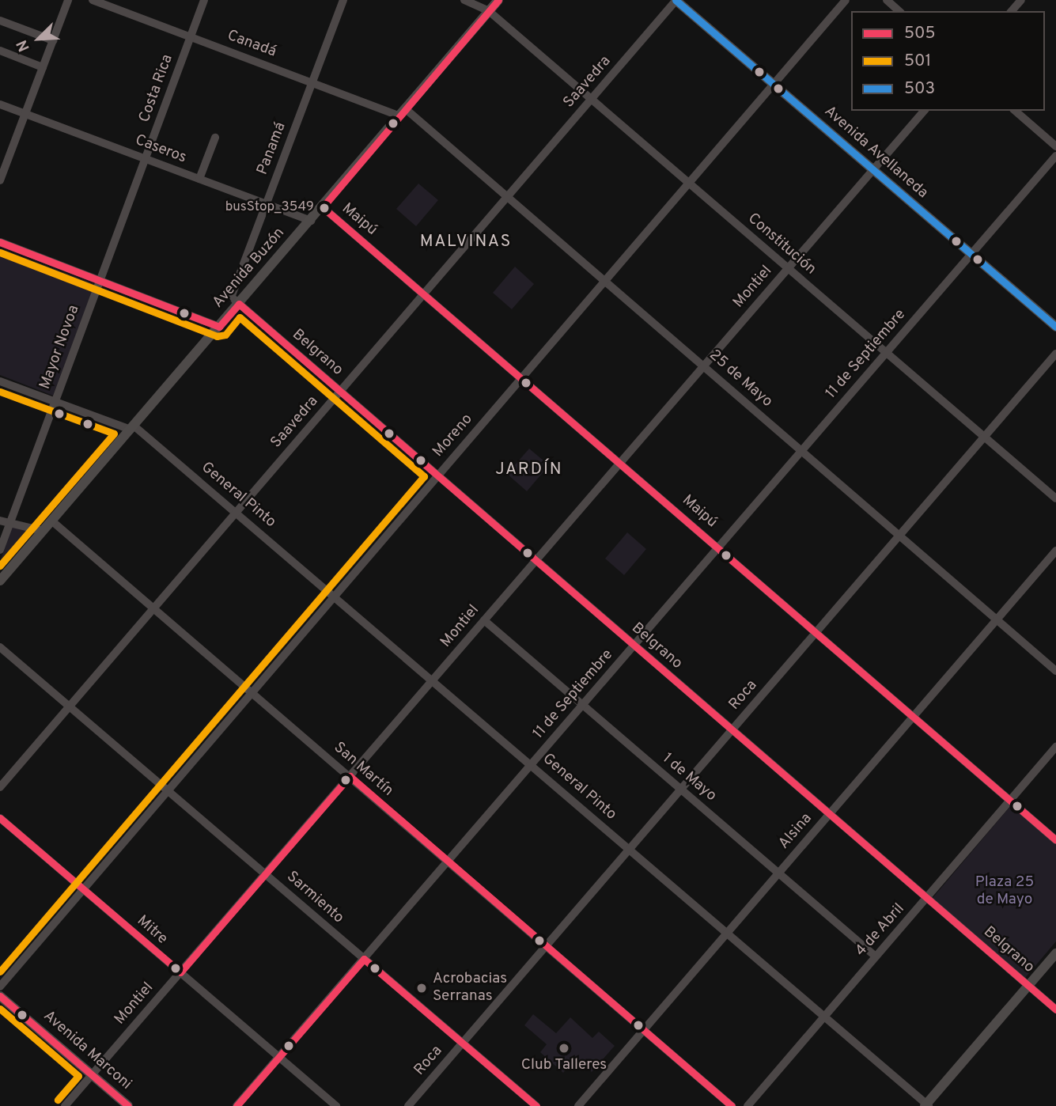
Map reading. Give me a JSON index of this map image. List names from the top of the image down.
{
  "streets": {
    "main road": ["Avenida Avellaneda", "Avenida Buzón", "Avenida Marconi"],
    "street": [
      "Canadá",
      "Saavedra",
      "Costa Rica",
      "Panamá",
      "Caseros",
      "Maipú",
      "Constitución",
      "Montiel",
      "Mayor Novoa",
      "Belgrano",
      "11 de Septiembre",
      "25 de Mayo",
      "Moreno",
      "General Pinto",
      "Roca",
      "San Martín",
      "1 de Mayo",
      "Alsina",
      "Sarmiento",
      "Mitre",
      "4 de Abril"
    ]
  },
  "crossings": [
    ["Canadá", "Costa Rica"],
    ["Canadá", "Panamá"],
    ["Canadá", "Avenida Buzón"],
    ["Canadá", "25 de Mayo"],
    ["Saavedra", "Avenida Avellaneda"],
    ["Saavedra", "Maipú"],
    ["Saavedra", "Constitución"],
    ["Saavedra", "Belgrano"],
    ["Saavedra", "25 de Mayo"],
    ["Saavedra", "General Pinto"],
    ["Saavedra", "San Martín"],
    ["Saavedra", "Sarmiento"],
    ["Costa Rica", "Caseros"],
    ["Costa Rica", "Mayor Novoa"],
    ["Panamá", "Caseros"],
    ["Panamá", "Avenida Buzón"],
    ["Panamá", "Belgrano"],
    ["Caseros", "Avenida Buzón"],
    ["Avenida Avellaneda", "Montiel"],
    ["Avenida Avellaneda", "11 de Septiembre"],
    ["Avenida Avellaneda", "Moreno"],
    ["Maipú", "Avenida Buzón"],
    ["Maipú", "Montiel"],
    ["Maipú", "11 de Septiembre"],
    ["Maipú", "Moreno"],
    ["Maipú", "Roca"],
    ["Maipú", "Alsina"],
    ["Maipú", "4 de Abril"],
    ["Constitución", "Avenida Buzón"],
    ["Constitución", "Montiel"],
    ["Constitución", "11 de Septiembre"],
    ["Constitución", "Moreno"],
    ["Constitución", "Roca"],
    ["Avenida Buzón", "Belgrano"],
    ["Avenida Buzón", "25 de Mayo"],
    ["Avenida Buzón", "General Pinto"],
    ["Avenida Buzón", "San Martín"],
    ["Montiel", "Belgrano"],
    ["Montiel", "25 de Mayo"],
    ["Montiel", "General Pinto"],
    ["Montiel", "San Martín"],
    ["Montiel", "1 de Mayo"],
    ["Montiel", "Sarmiento"],
    ["Montiel", "Mitre"],
    ["Montiel", "Avenida Marconi"],
    ["Mayor Novoa", "General Pinto"],
    ["Belgrano", "11 de Septiembre"],
    ["Belgrano", "Moreno"],
    ["Belgrano", "Roca"],
    ["Belgrano", "Alsina"],
    ["Belgrano", "4 de Abril"],
    ["11 de Septiembre", "25 de Mayo"],
    ["11 de Septiembre", "General Pinto"],
    ["11 de Septiembre", "San Martín"],
    ["11 de Septiembre", "1 de Mayo"],
    ["11 de Septiembre", "Sarmiento"],
    ["11 de Septiembre", "Mitre"],
    ["25 de Mayo", "Moreno"],
    ["25 de Mayo", "Roca"],
    ["25 de Mayo", "Alsina"],
    ["Moreno", "General Pinto"],
    ["Moreno", "San Martín"],
    ["Moreno", "Sarmiento"],
    ["Moreno", "Mitre"],
    ["General Pinto", "Roca"],
    ["General Pinto", "Alsina"],
    ["General Pinto", "4 de Abril"],
    ["Roca", "San Martín"],
    ["Roca", "1 de Mayo"],
    ["Roca", "Sarmiento"],
    ["San Martín", "Alsina"],
    ["1 de Mayo", "Alsina"],
    ["1 de Mayo", "4 de Abril"]
  ],
  "districts": ["MALVINAS", "JARDÍN"],
  "parks": ["Plaza 25 de Mayo"],
  "places": ["busStop_3549", "Acrobacias Serranas", "Club Talleres"],
  "lines": ["transit line 505", "transit line 503", "transit line 501"],
  "legend": ["505", "501", "503"],
  "north": "bottom left"
}
